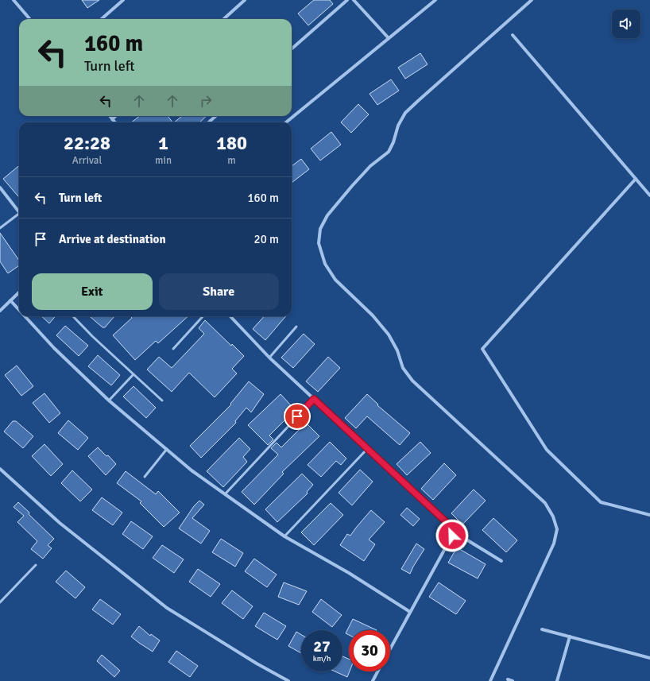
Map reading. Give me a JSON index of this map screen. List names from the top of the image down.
{
  "page": {
    "turn": ["160 m", "Turn left"],
    "eta": [
      "22:28",
      "Arrival",
      "1",
      "min",
      "180",
      "m"
    ],
    "list": [
      {
        "name": "Turn left",
        "value": "160 m"
      },
      {
        "name": "Arrive at destination",
        "value": "20 m"
      }
    ],
    "buttons": ["Exit", "Share"],
    "speed": "27 km/h",
    "limit": "30"
  }
}
